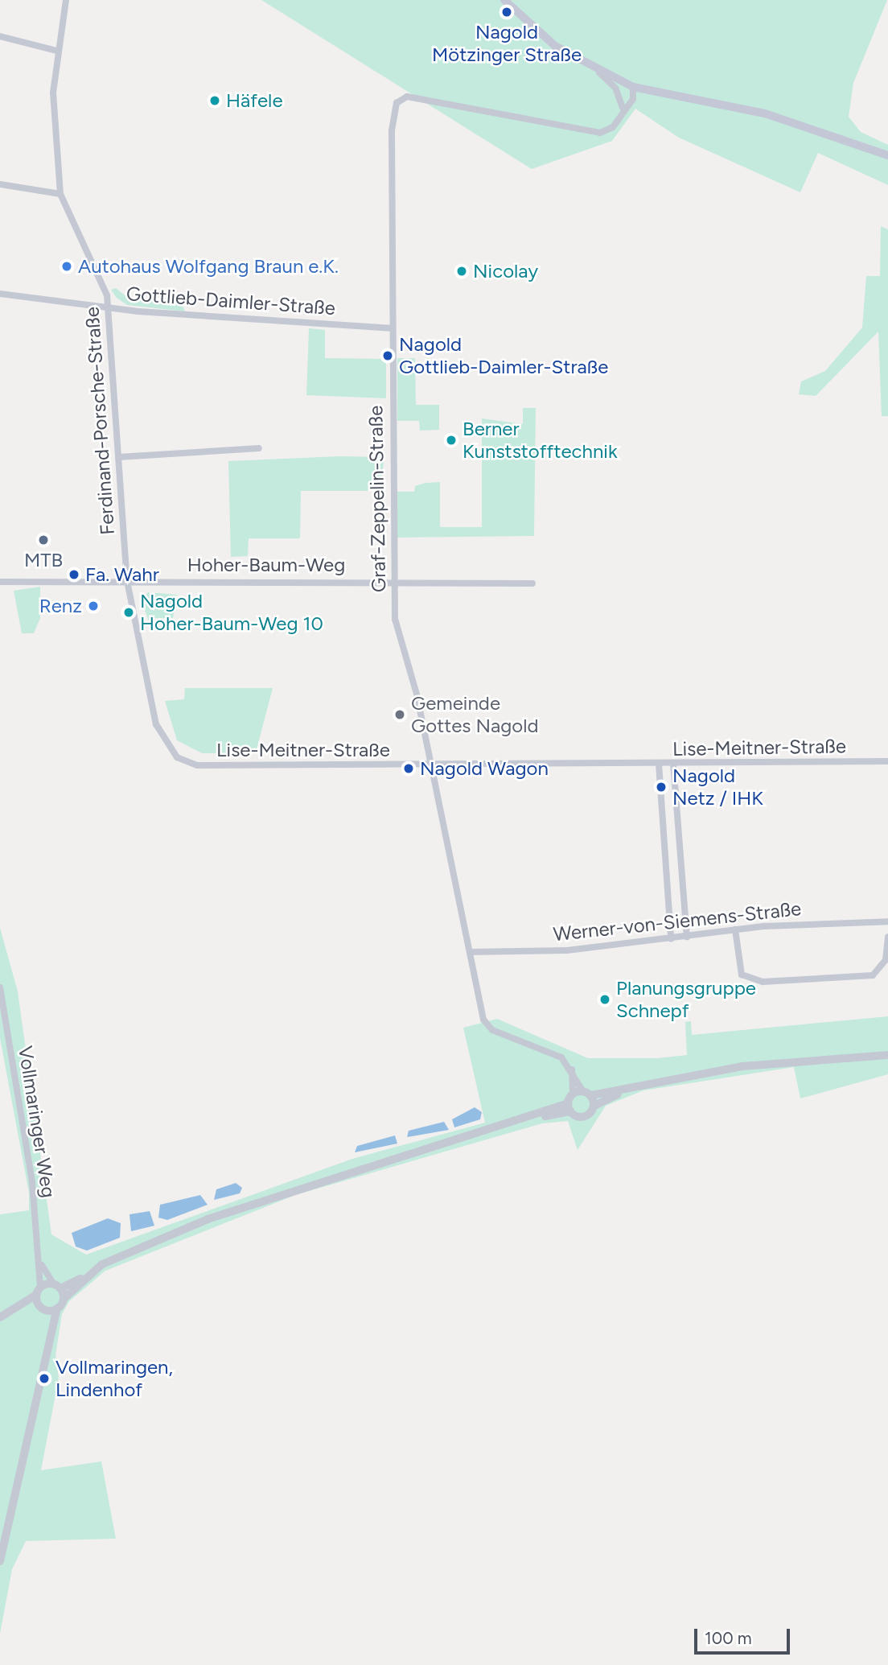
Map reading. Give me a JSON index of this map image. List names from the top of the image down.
{
  "streets": {
    "street": [
      "Gottlieb-Daimler-Straße",
      "Ferdinand-Porsche-Straße",
      "Graf-Zeppelin-Straße",
      "Hoher-Baum-Weg",
      "Lise-Meitner-Straße",
      "Werner-von-Siemens-Straße",
      "Vollmaringer Weg"
    ]
  },
  "crossings": [
    ["Gottlieb-Daimler-Straße", "Ferdinand-Porsche-Straße"],
    ["Gottlieb-Daimler-Straße", "Graf-Zeppelin-Straße"],
    ["Ferdinand-Porsche-Straße", "Hoher-Baum-Weg"],
    ["Ferdinand-Porsche-Straße", "Lise-Meitner-Straße"],
    ["Graf-Zeppelin-Straße", "Hoher-Baum-Weg"],
    ["Graf-Zeppelin-Straße", "Lise-Meitner-Straße"],
    ["Graf-Zeppelin-Straße", "Werner-von-Siemens-Straße"],
    ["Hoher-Baum-Weg", "Lise-Meitner-Straße"]
  ],
  "places": [
    "Nagold Mötzinger Straße",
    "Häfele",
    "Autohaus Wolfgang Braun e.K.",
    "Nicolay",
    "Nagold Gottlieb-Daimler-Straße",
    "Berner Kunststofftechnik",
    "MTB",
    "Fa. Wahr",
    "Renz",
    "Nagold Hoher-Baum-Weg 10",
    "Gemeinde Gottes Nagold",
    "Nagold Wagon",
    "Nagold Netz / IHK",
    "Planungsgruppe Schnepf",
    "Vollmaringen, Lindenhof"
  ],
  "scale_bar": "100 m"
}
